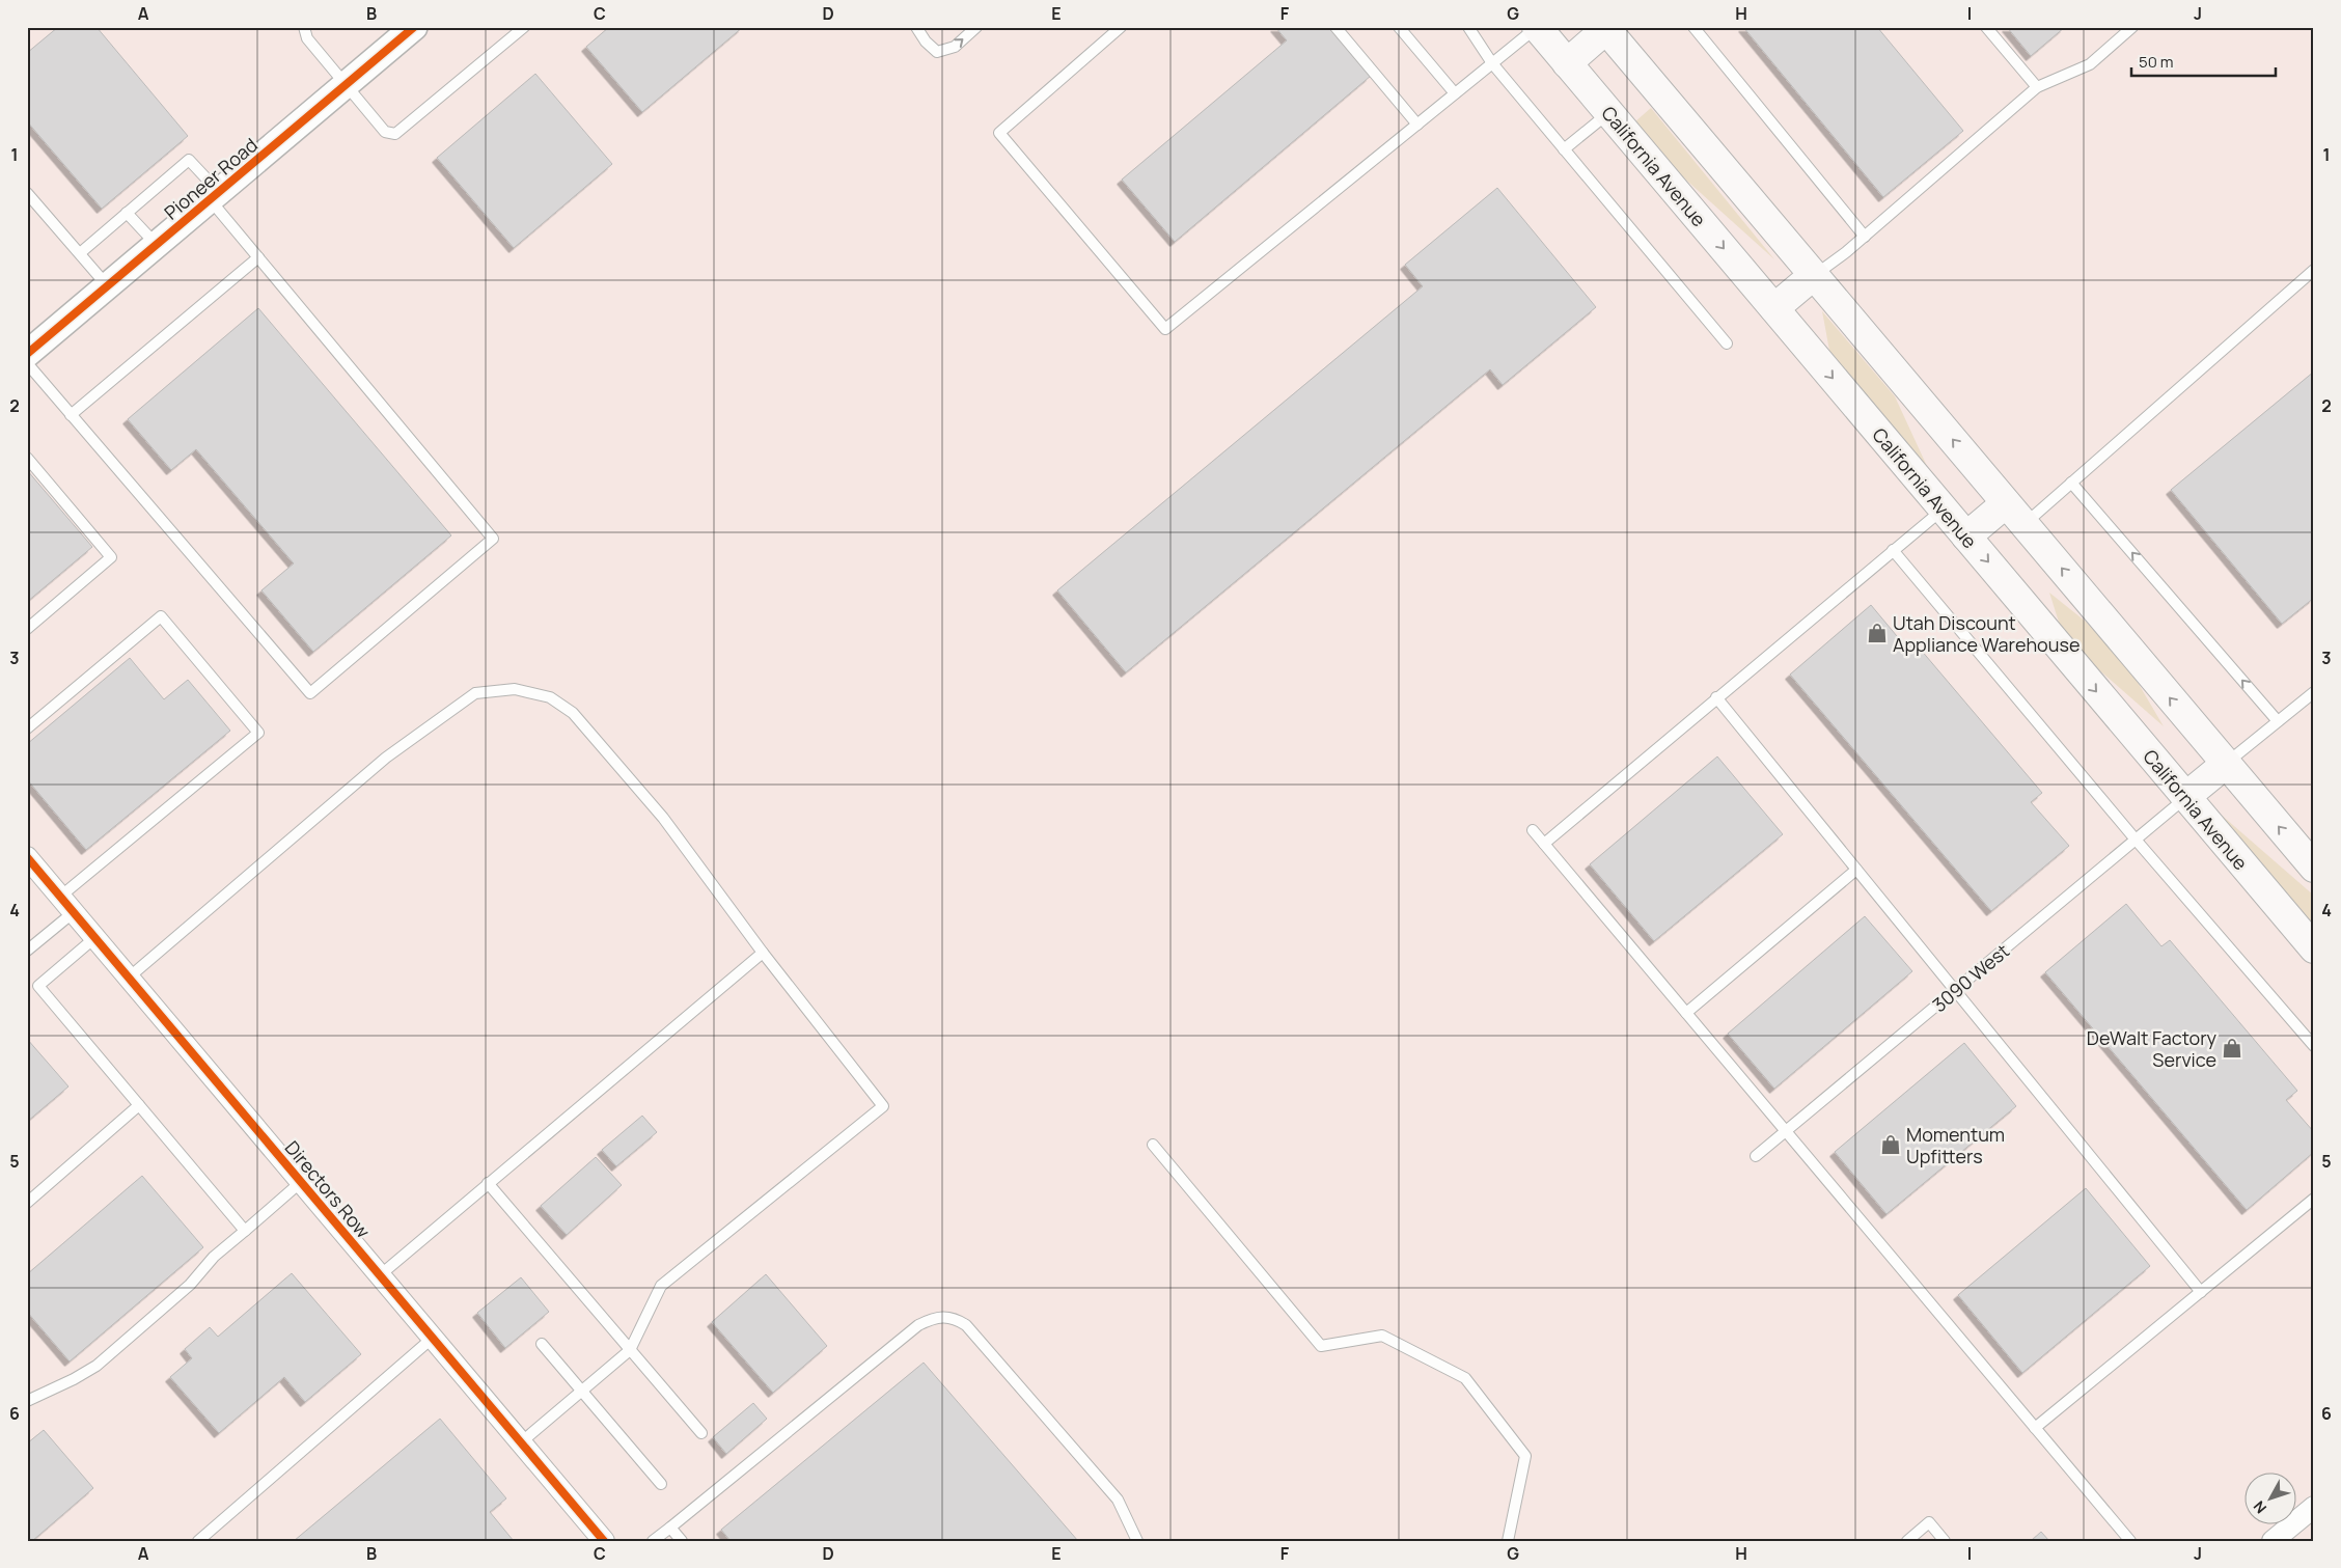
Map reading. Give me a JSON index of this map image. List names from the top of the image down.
{
  "streets": {
    "main road": ["California Avenue"],
    "street": ["Pioneer Road", "Directors Row"],
    "lane": ["3090 West"]
  },
  "crossings": [
    ["California Avenue", "3090 West"]
  ],
  "places": {
    "shop": ["Utah Discount Appliance Warehouse", "DeWalt Factory Service", "Momentum Upfitters"]
  },
  "scale_bar": "50 m",
  "north": "bottom left",
  "grid": {
    "columns": [
      "A",
      "B",
      "C",
      "D",
      "E",
      "F",
      "G",
      "H",
      "I",
      "J"
    ],
    "rows": [
      "1",
      "2",
      "3",
      "4",
      "5",
      "6"
    ]
  }
}
